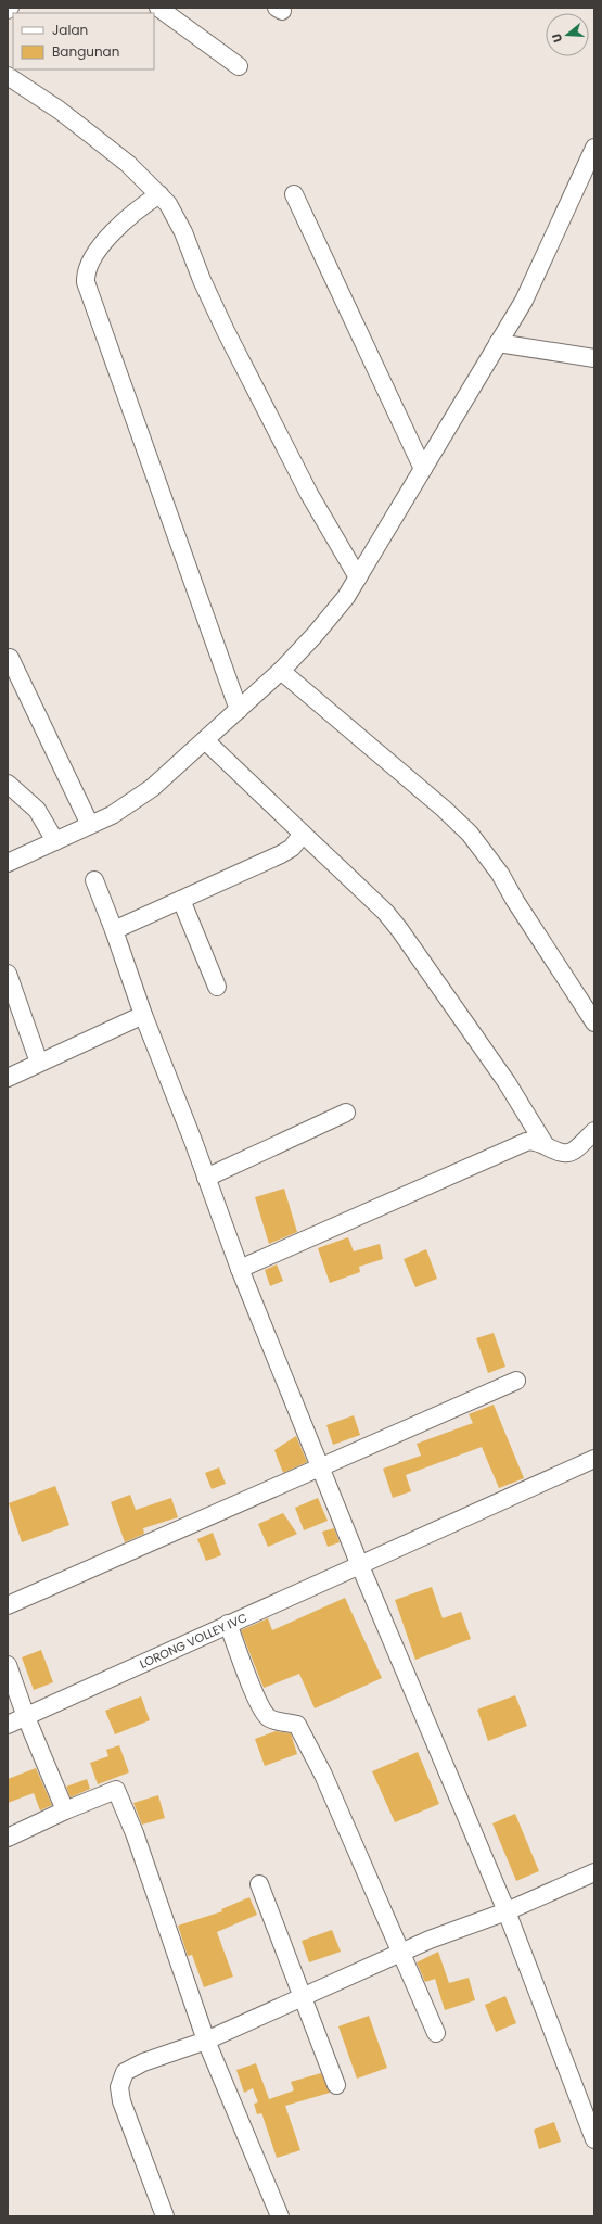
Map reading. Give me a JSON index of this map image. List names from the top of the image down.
{
  "streets": {
    "street": ["LORONG VOLLEY IVC"]
  },
  "legend": ["Jalan", "Bangunan"],
  "north": "left"
}
